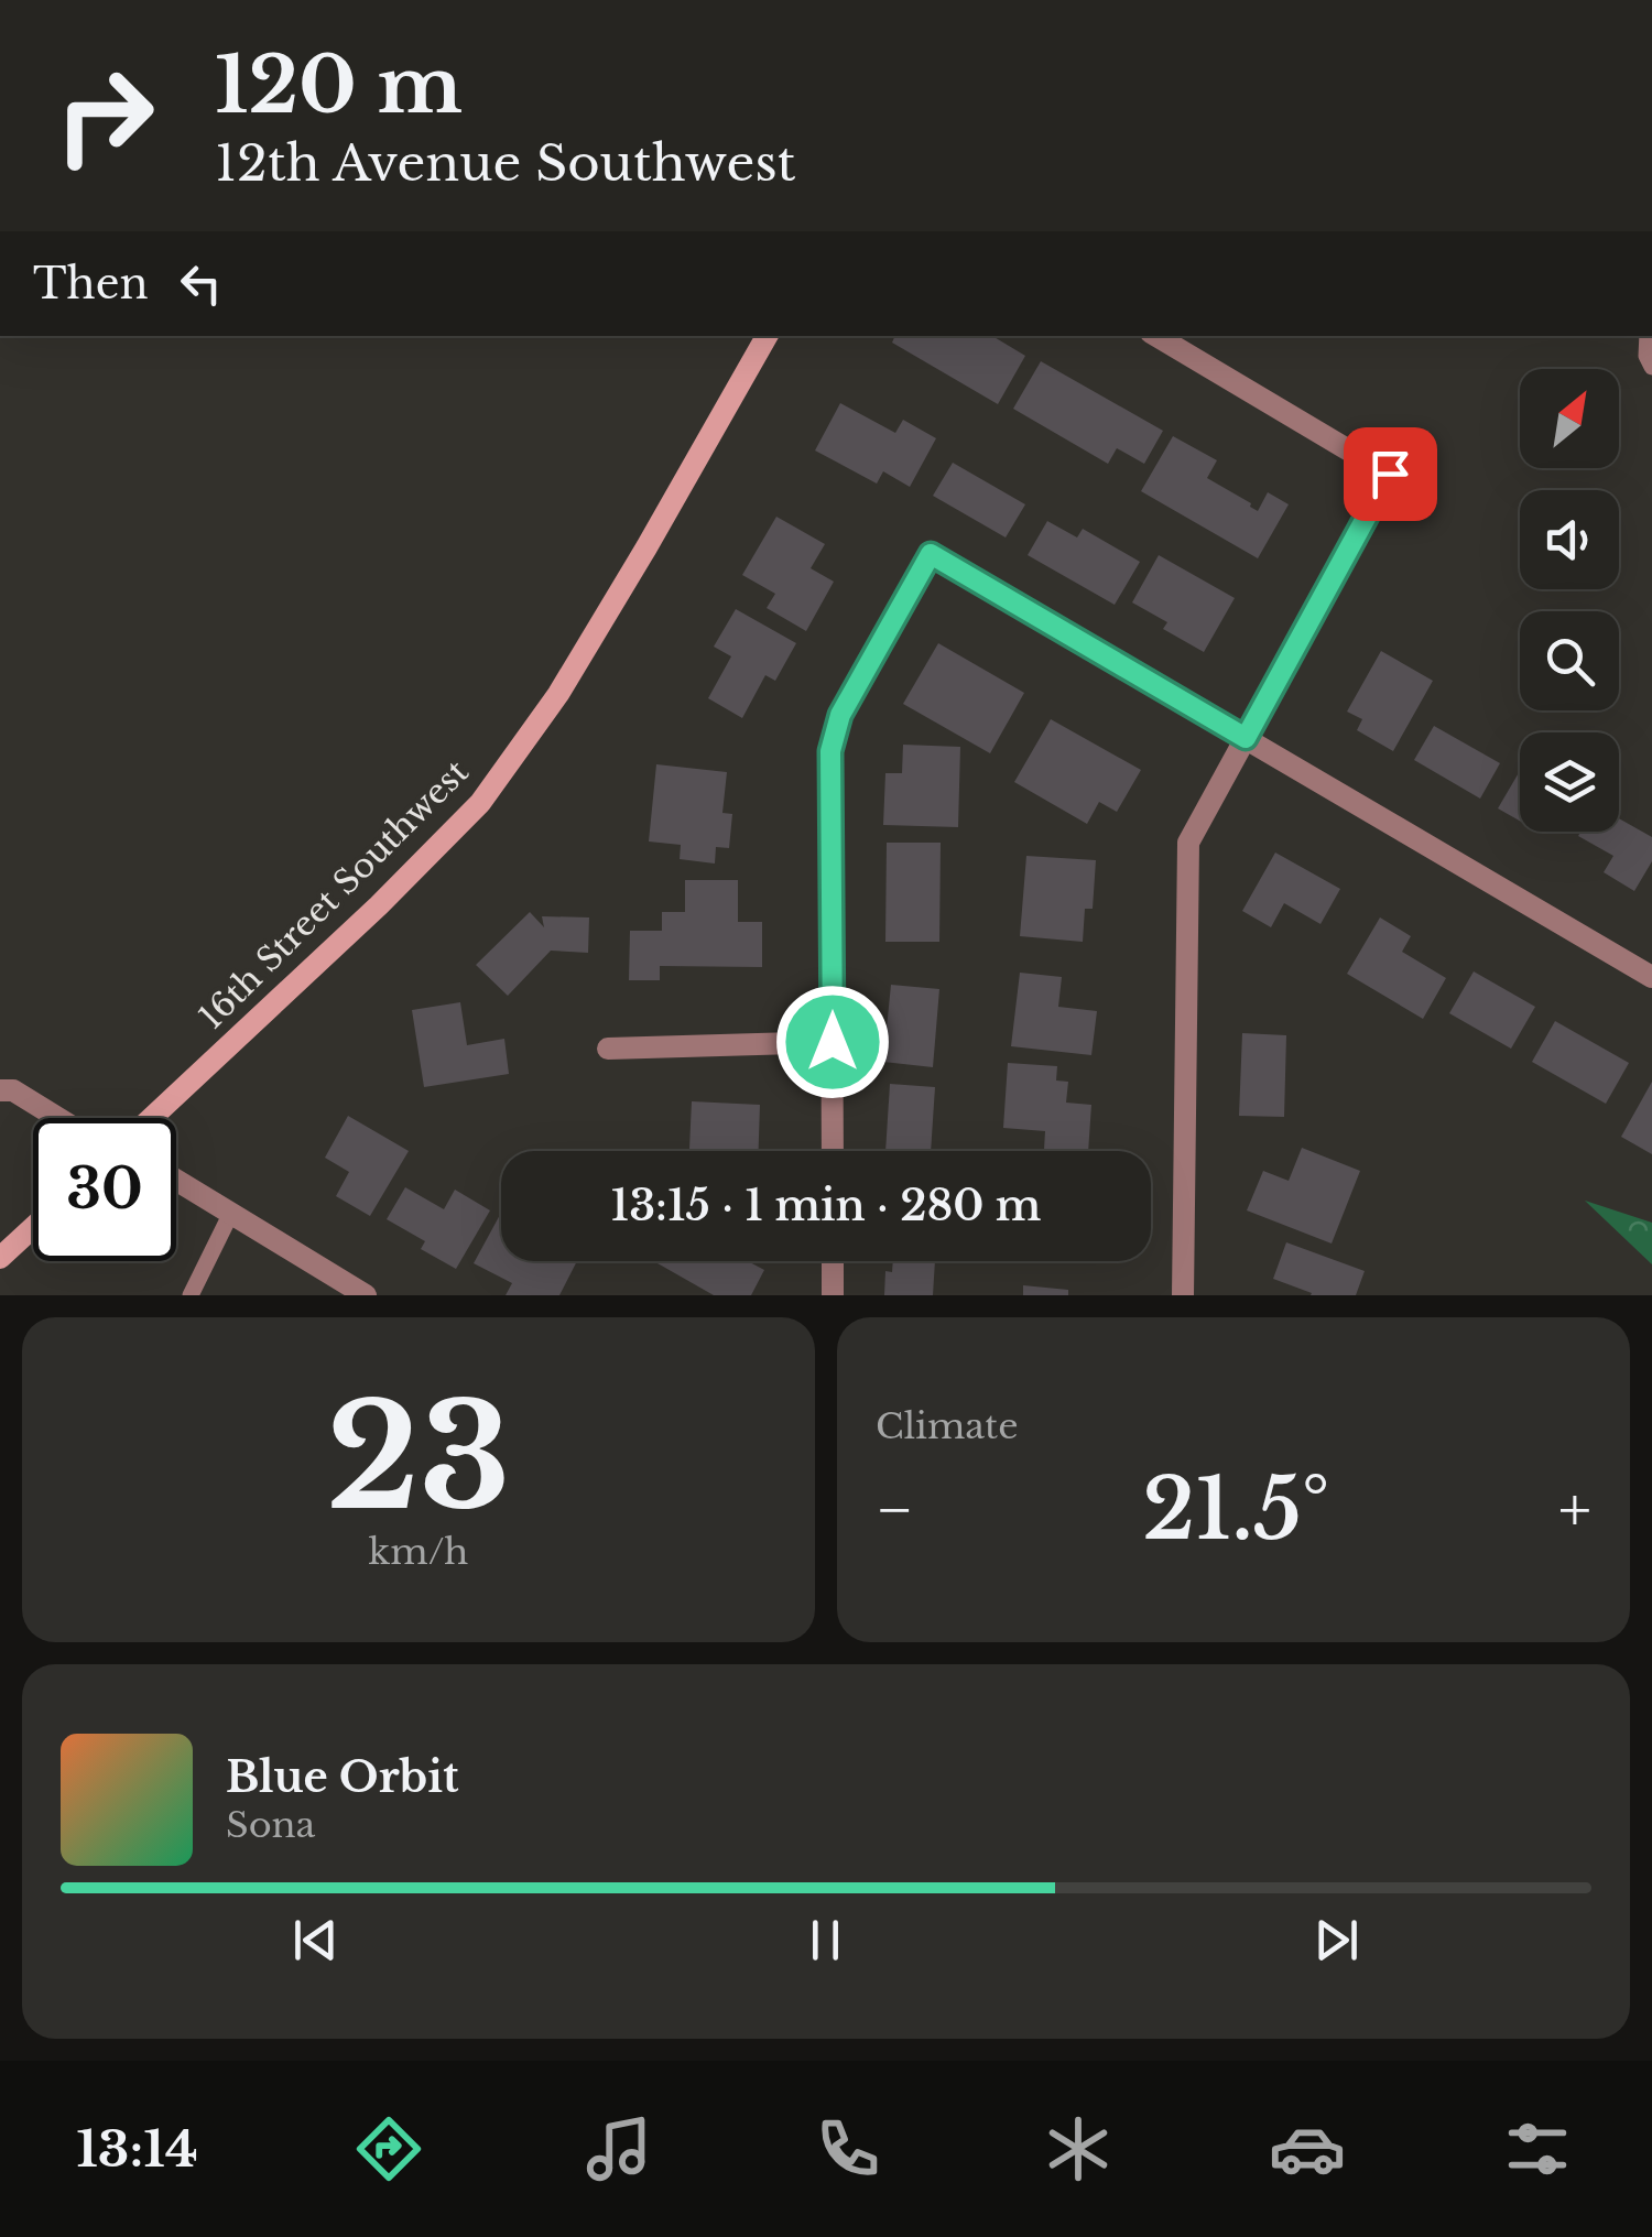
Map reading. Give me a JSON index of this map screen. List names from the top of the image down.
{
  "streets": {
    "main road": ["16th Street Southwest"]
  },
  "north": "top right",
  "page": {
    "turn": ["120 m", "12th Avenue Southwest"],
    "then": "Then",
    "limit": "30",
    "trip": "13:15 · 1 min · 280 m",
    "tile": [
      ["23", "km/h"],
      "Climate"
    ],
    "heat": ["−", "21.5°", "+"],
    "song": ["Blue Orbit", "Sona"],
    "tabs": "13:14"
  }
}
